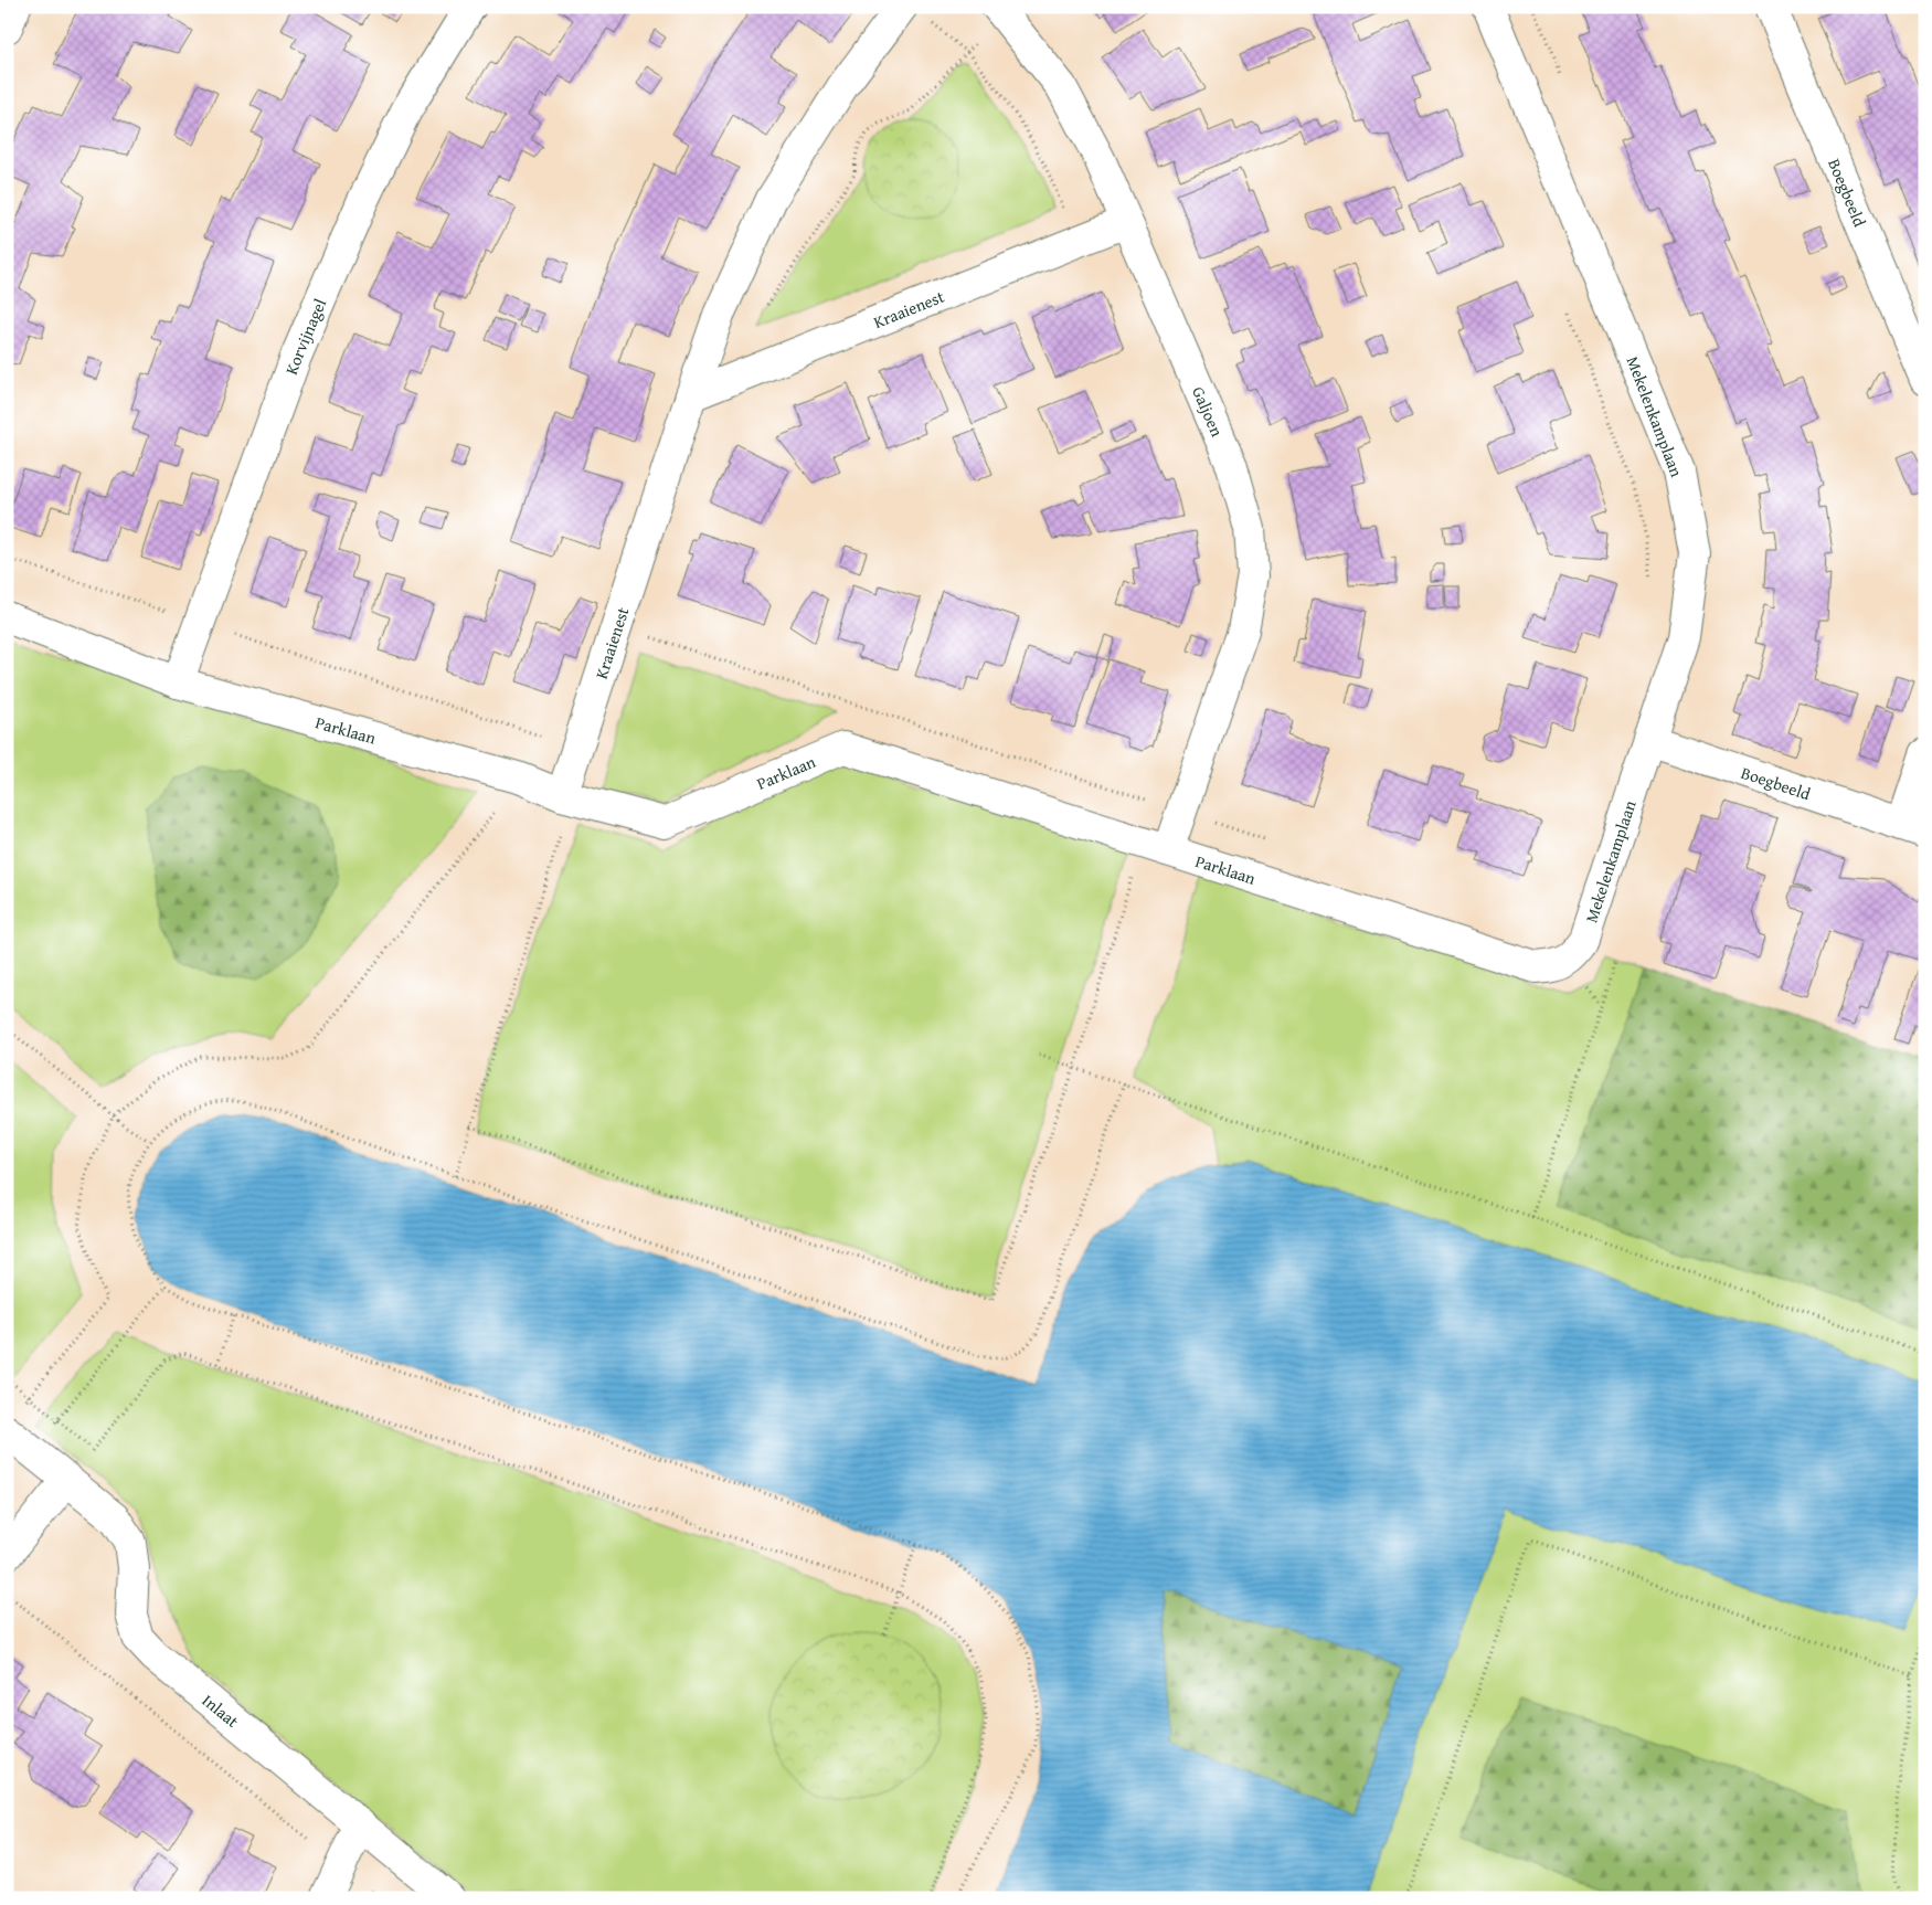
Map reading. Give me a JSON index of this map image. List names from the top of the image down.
{
  "streets": {
    "street": [
      "Boegbeeld",
      "Kraaienest",
      "Korvijnagel",
      "Galjoen",
      "Mekelenkamplaan",
      "Parklaan",
      "Inlaat"
    ]
  },
  "crossings": [
    ["Boegbeeld", "Mekelenkamplaan"],
    ["Kraaienest", "Galjoen"],
    ["Kraaienest", "Parklaan"],
    ["Korvijnagel", "Parklaan"],
    ["Galjoen", "Parklaan"],
    ["Mekelenkamplaan", "Parklaan"]
  ]
}
